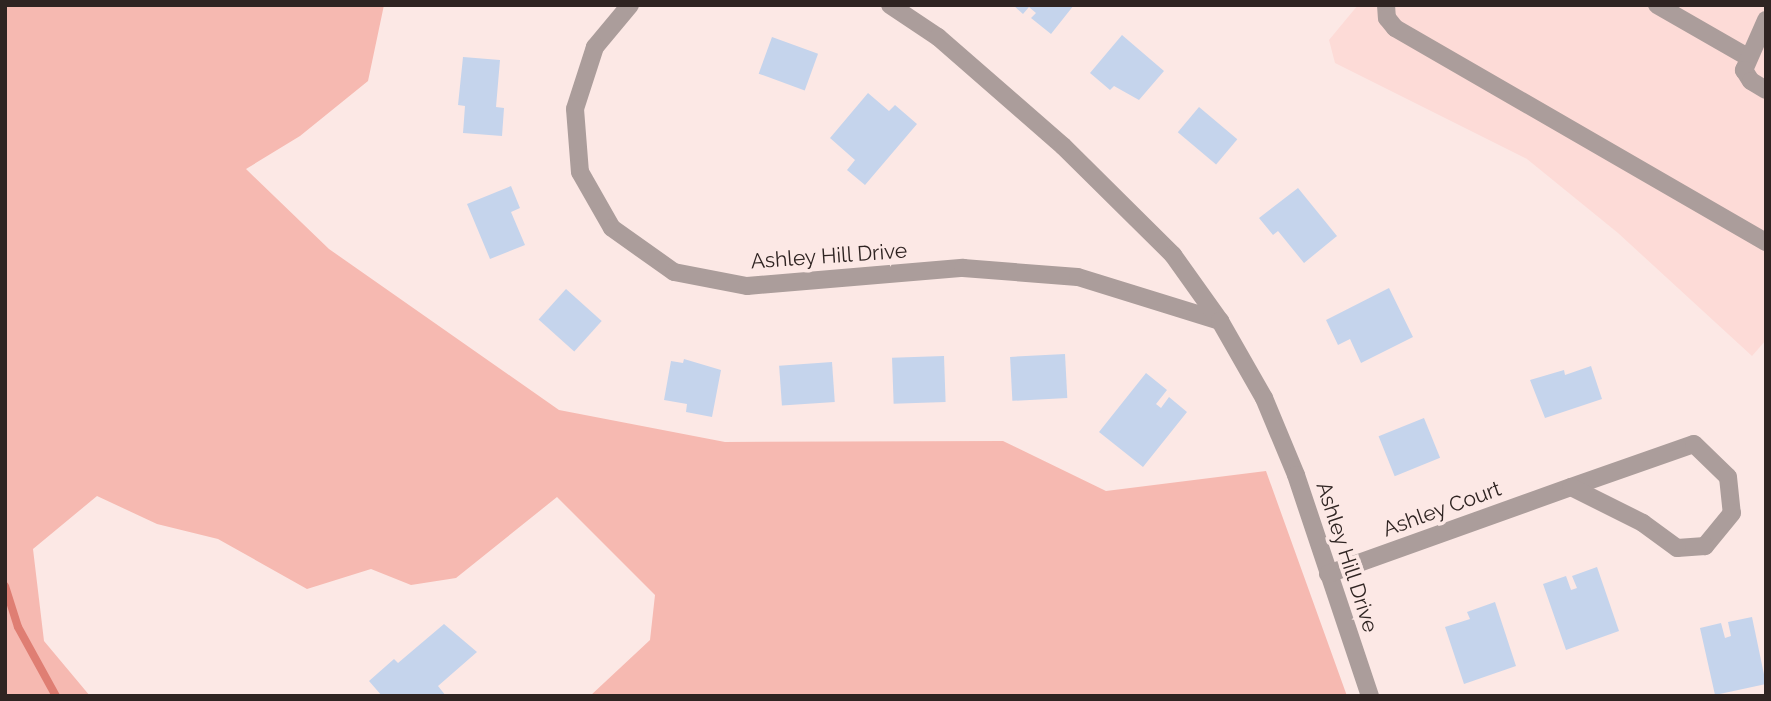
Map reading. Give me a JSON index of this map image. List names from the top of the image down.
{
  "streets": {
    "street": ["Ashley Hill Drive", "Ashley Court"]
  },
  "crossings": [
    ["Ashley Hill Drive", "Ashley Court"]
  ]
}
